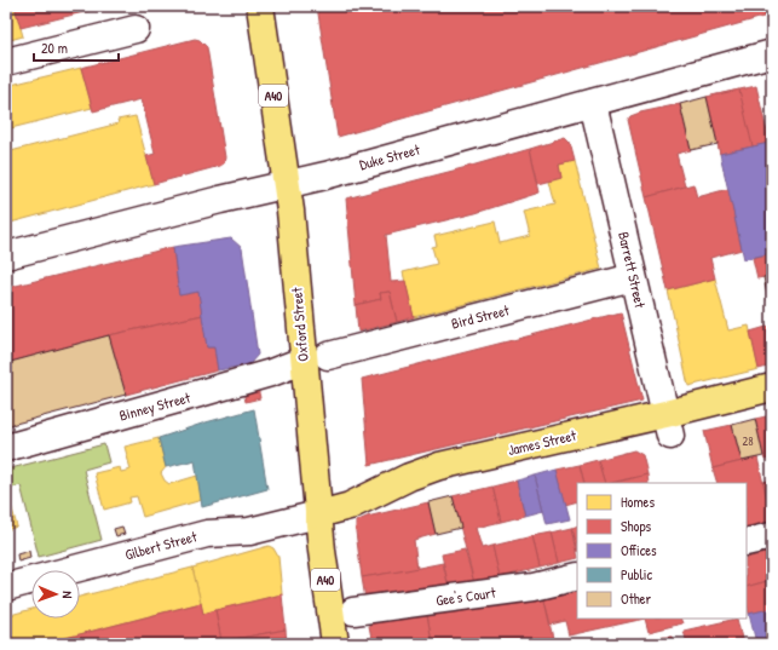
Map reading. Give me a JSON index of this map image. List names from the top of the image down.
{
  "streets": {
    "main road": ["A40", "Oxford Street", "James Street"],
    "street": [
      "Duke Street",
      "Barrett Street",
      "Bird Street",
      "Binney Street",
      "Gilbert Street",
      "Gee's Court"
    ]
  },
  "crossings": [
    ["Duke Street", "Barrett Street"],
    ["Duke Street", "Oxford Street"],
    ["Barrett Street", "Bird Street"],
    ["Barrett Street", "James Street"],
    ["Bird Street", "Oxford Street"],
    ["Bird Street", "Binney Street"],
    ["Oxford Street", "Binney Street"],
    ["Oxford Street", "James Street"],
    ["Oxford Street", "Gilbert Street"],
    ["James Street", "Gilbert Street"]
  ],
  "house_numbers": ["28"],
  "legend": [
    "Homes",
    "Shops",
    "Offices",
    "Public",
    "Other"
  ],
  "scale_bar": "20 m",
  "north": "right"
}
